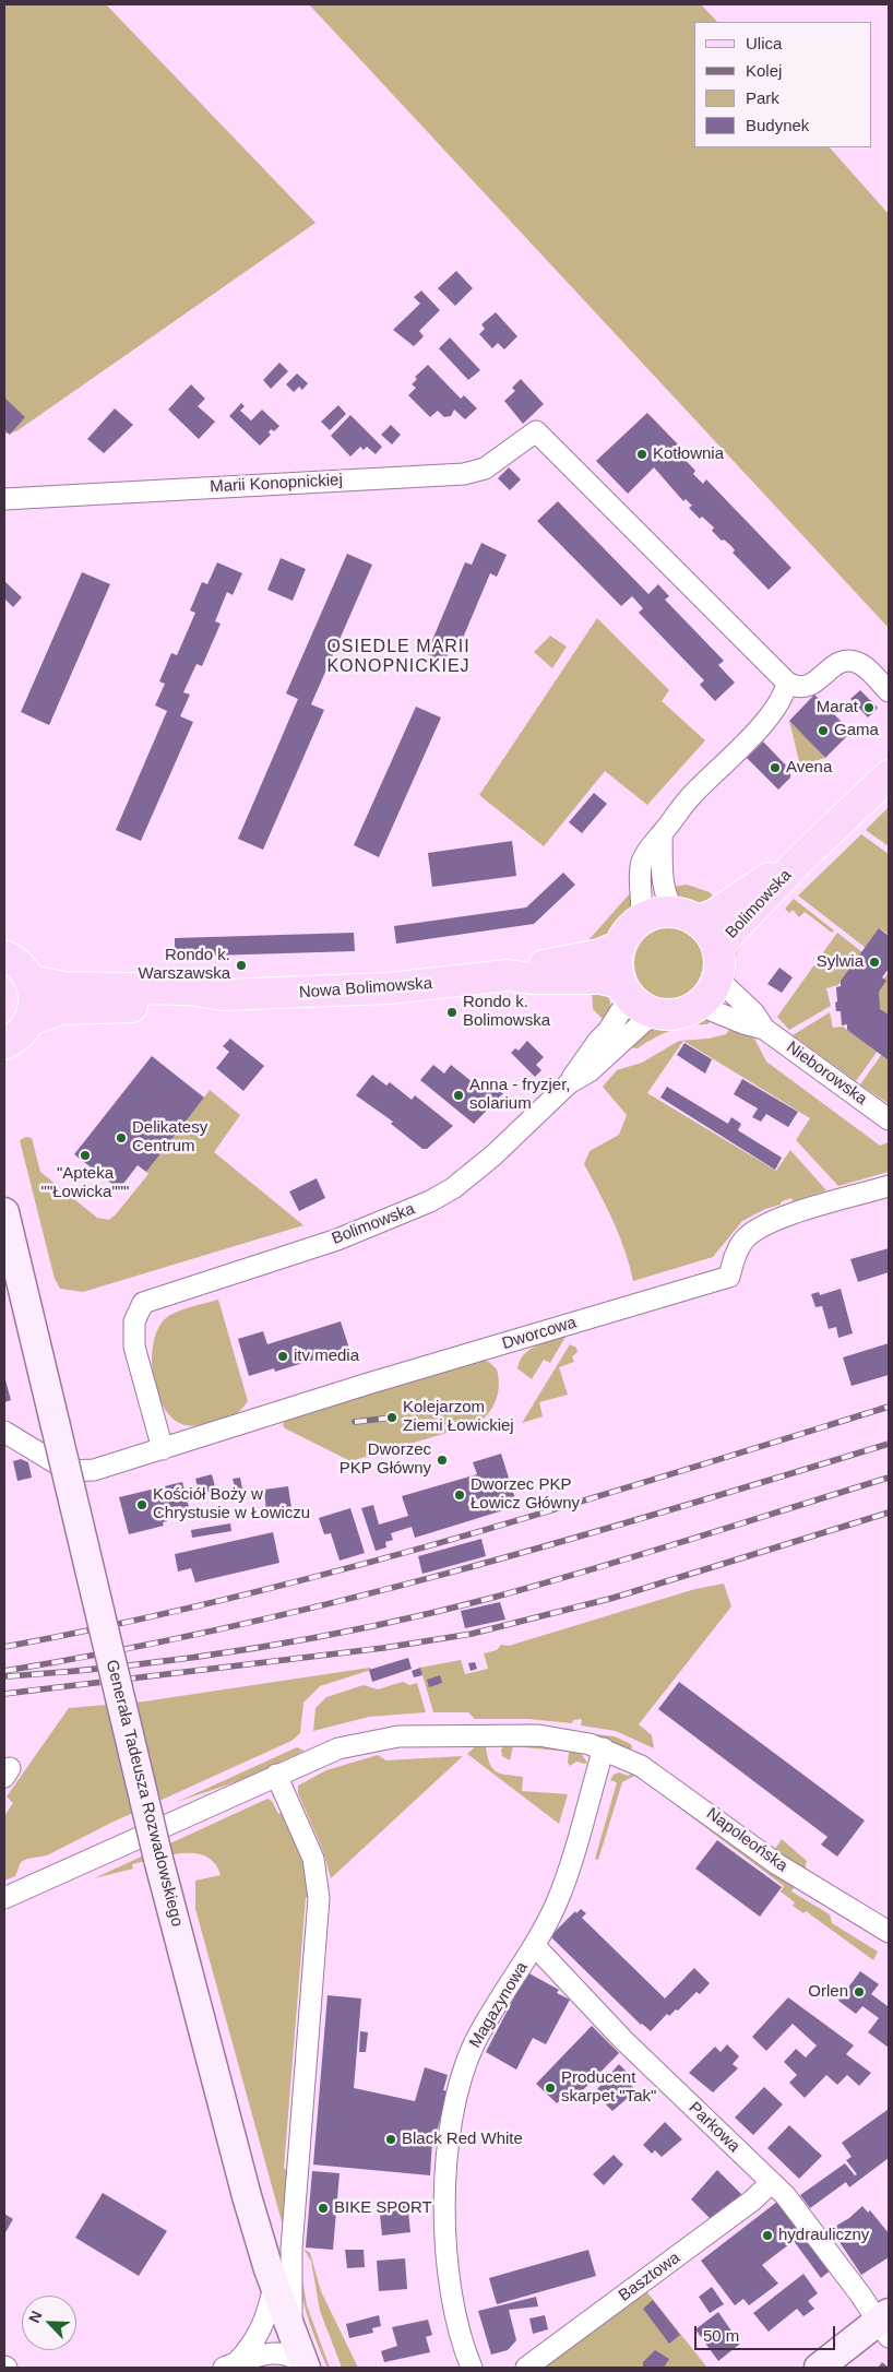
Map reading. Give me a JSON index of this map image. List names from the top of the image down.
{
  "streets": {
    "main road": ["Bolimowska", "Nowa Bolimowska"],
    "street": [
      "Marii Konopnickiej",
      "Nieborowska",
      "Dworcowa",
      "Generała Tadeusza Rozwadowskiego",
      "Napoleońska",
      "Magazynowa",
      "Parkowa",
      "Basztowa"
    ]
  },
  "crossings": [
    ["Bolimowska", "Nowa Bolimowska"],
    ["Bolimowska", "Nieborowska"],
    ["Bolimowska", "Dworcowa"],
    ["Nowa Bolimowska", "Nieborowska"],
    ["Napoleońska", "Magazynowa"],
    ["Magazynowa", "Parkowa"],
    ["Parkowa", "Basztowa"]
  ],
  "districts": ["OSIEDLE MARII KONOPNICKIEJ"],
  "places": [
    "Kotłownia",
    "Marat",
    "Gama",
    "Avena",
    "Sylwia",
    "Rondo k. Warszawska",
    "Rondo k. Bolimowska",
    "Anna - fryzjer, solarium",
    "Delikatesy Centrum",
    "\"Apteka \"\"Łowicka\"\"\"",
    "itv media",
    "Kolejarzom Ziemi Łowickiej",
    "Dworzec PKP Główny",
    "Dworzec PKP Łowicz Główny",
    "Kościół Boży w Chrystusie w Łowiczu",
    "Orlen",
    "Producent skarpet \"Tak\"",
    "Black Red White",
    "BIKE SPORT",
    "hydrauliczny"
  ],
  "legend": [
    "Ulica",
    "Kolej",
    "Park",
    "Budynek"
  ],
  "scale_bar": "50 m",
  "north": "top left"
}
